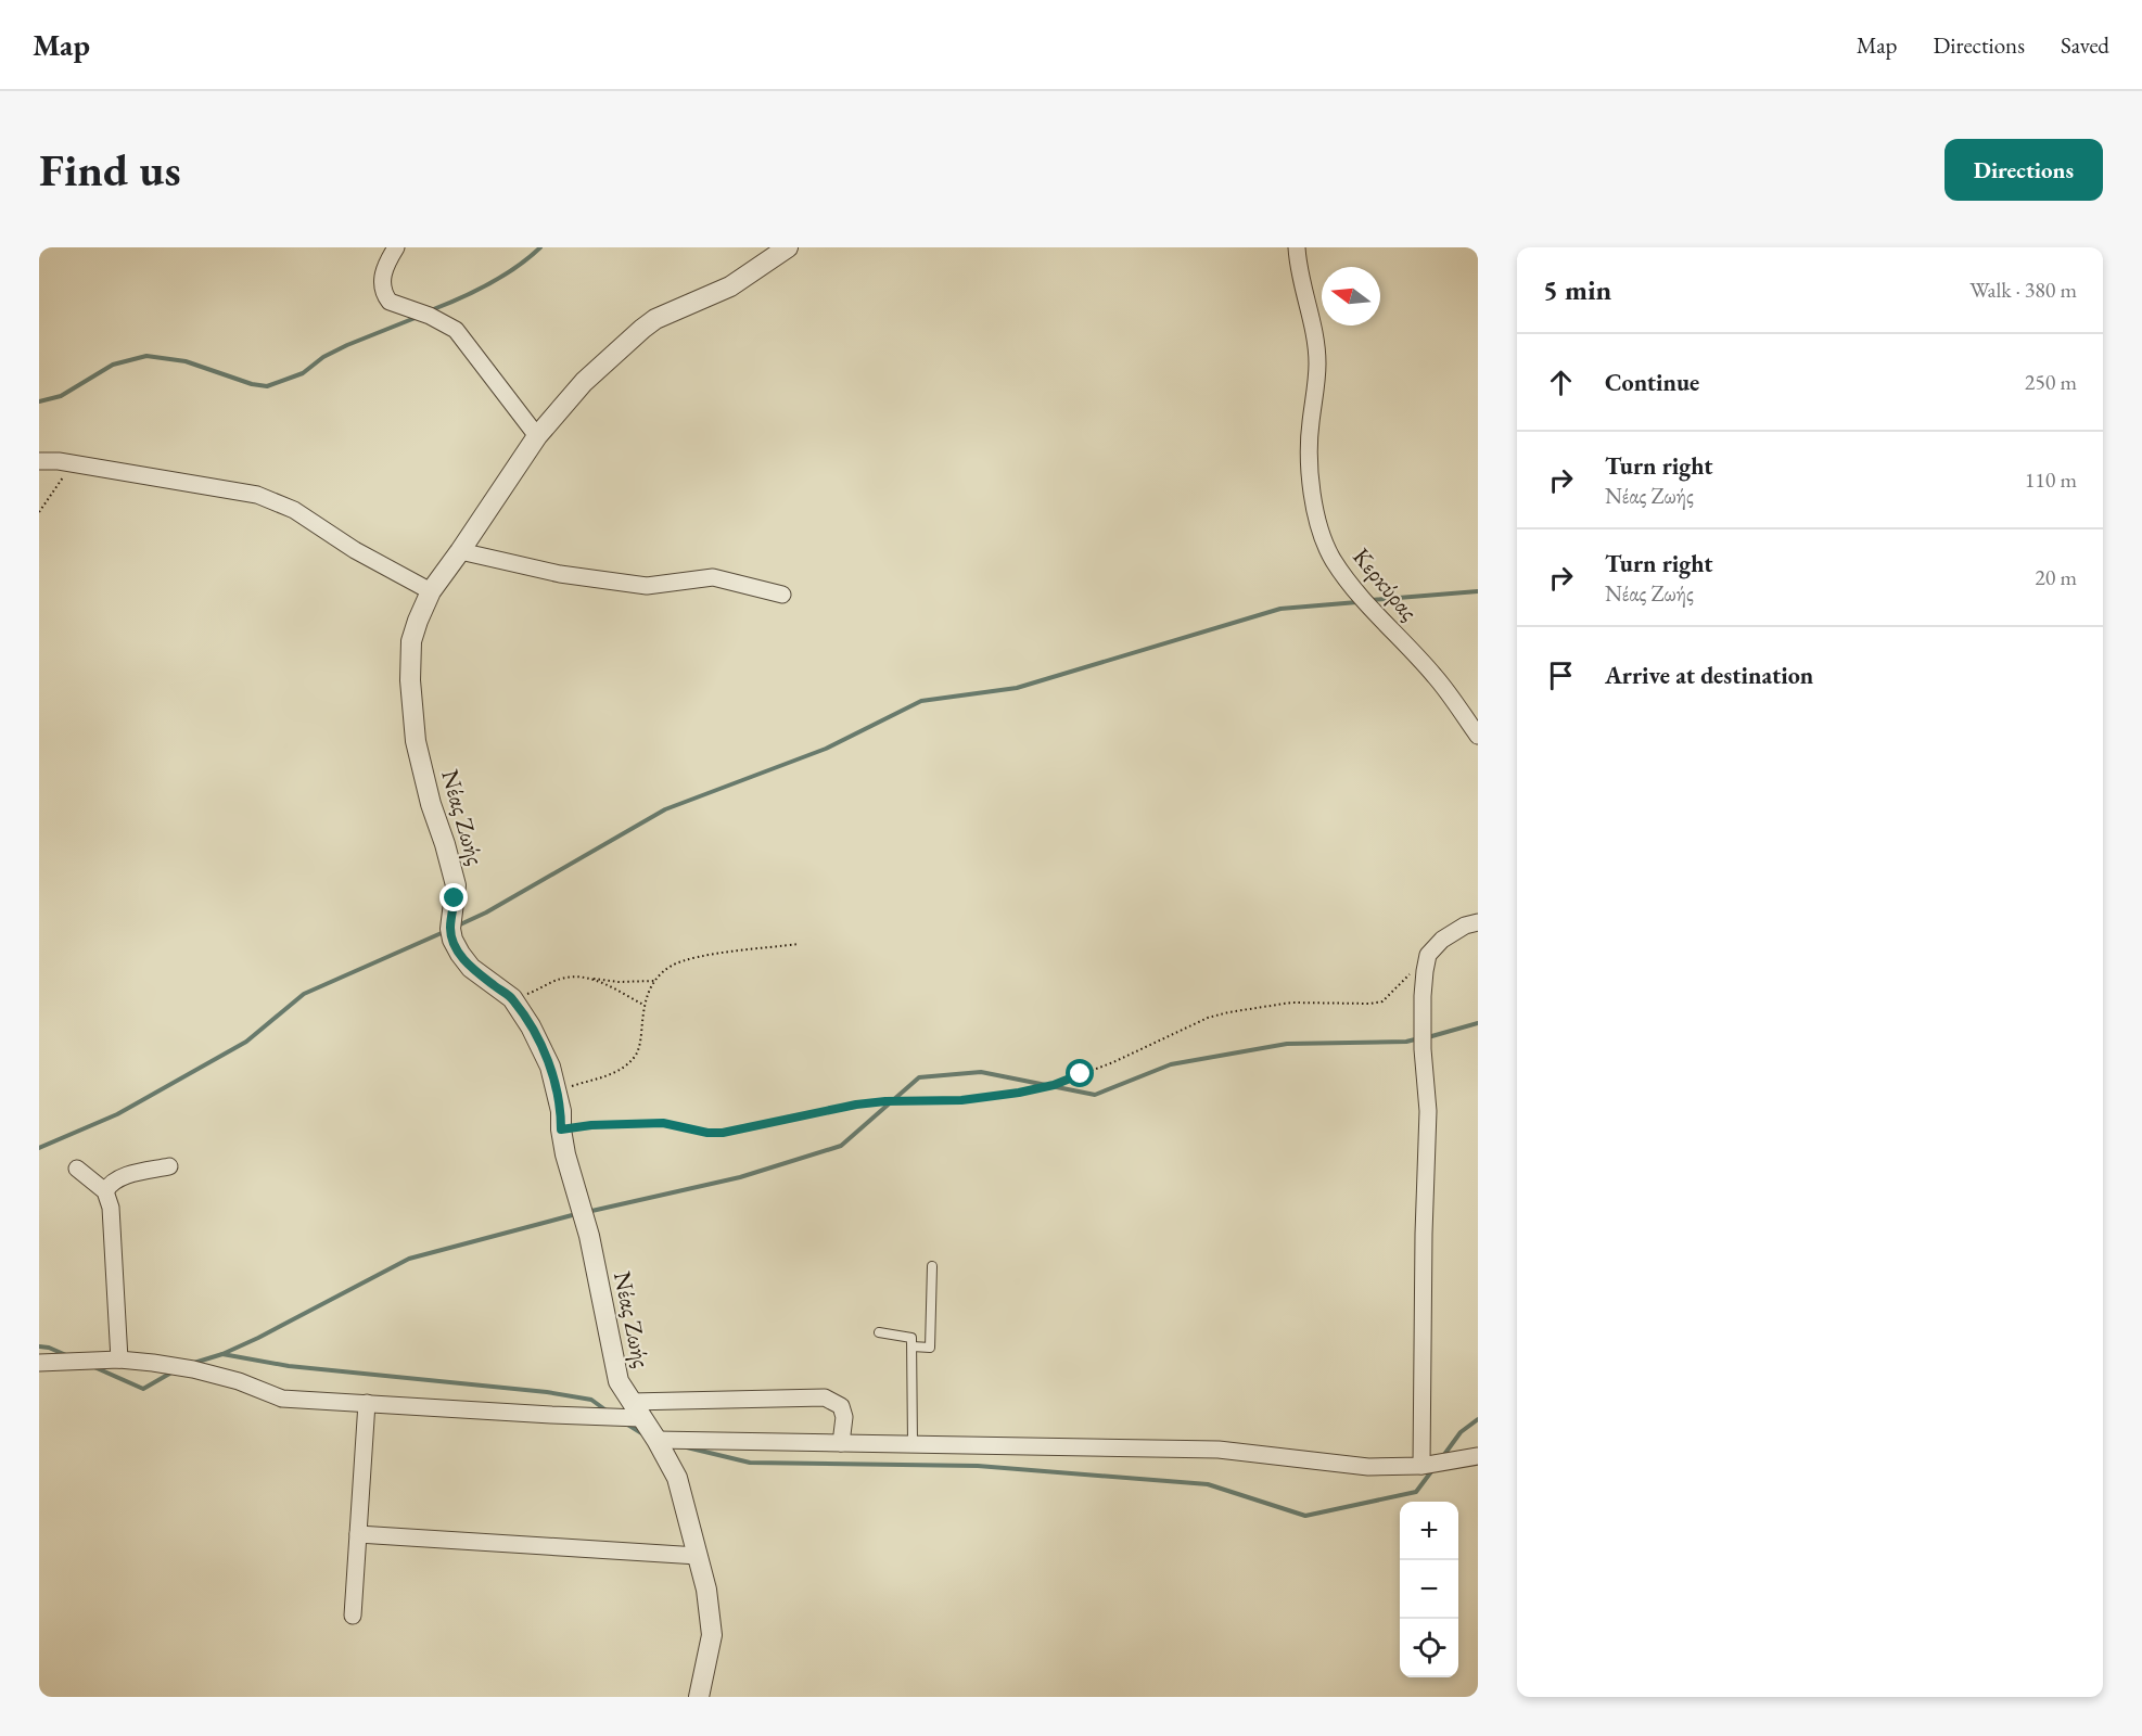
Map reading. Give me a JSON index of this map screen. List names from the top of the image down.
{
  "streets": {
    "street": ["Κερκύρας", "Νέας Ζωής"]
  },
  "north": "left",
  "page": {
    "header": "Map",
    "nav": ["Map", "Directions", "Saved"],
    "buttons": "Directions",
    "title": "Find us",
    "heading": ["5 min", "Walk · 380 m"],
    "list": [
      ["Continue", "250 m"],
      ["Turn right", "Νέας Ζωής", "110 m"],
      ["Turn right", "Νέας Ζωής", "20 m"],
      "Arrive at destination"
    ],
    "map_buttons": ["+", "−"]
  }
}
